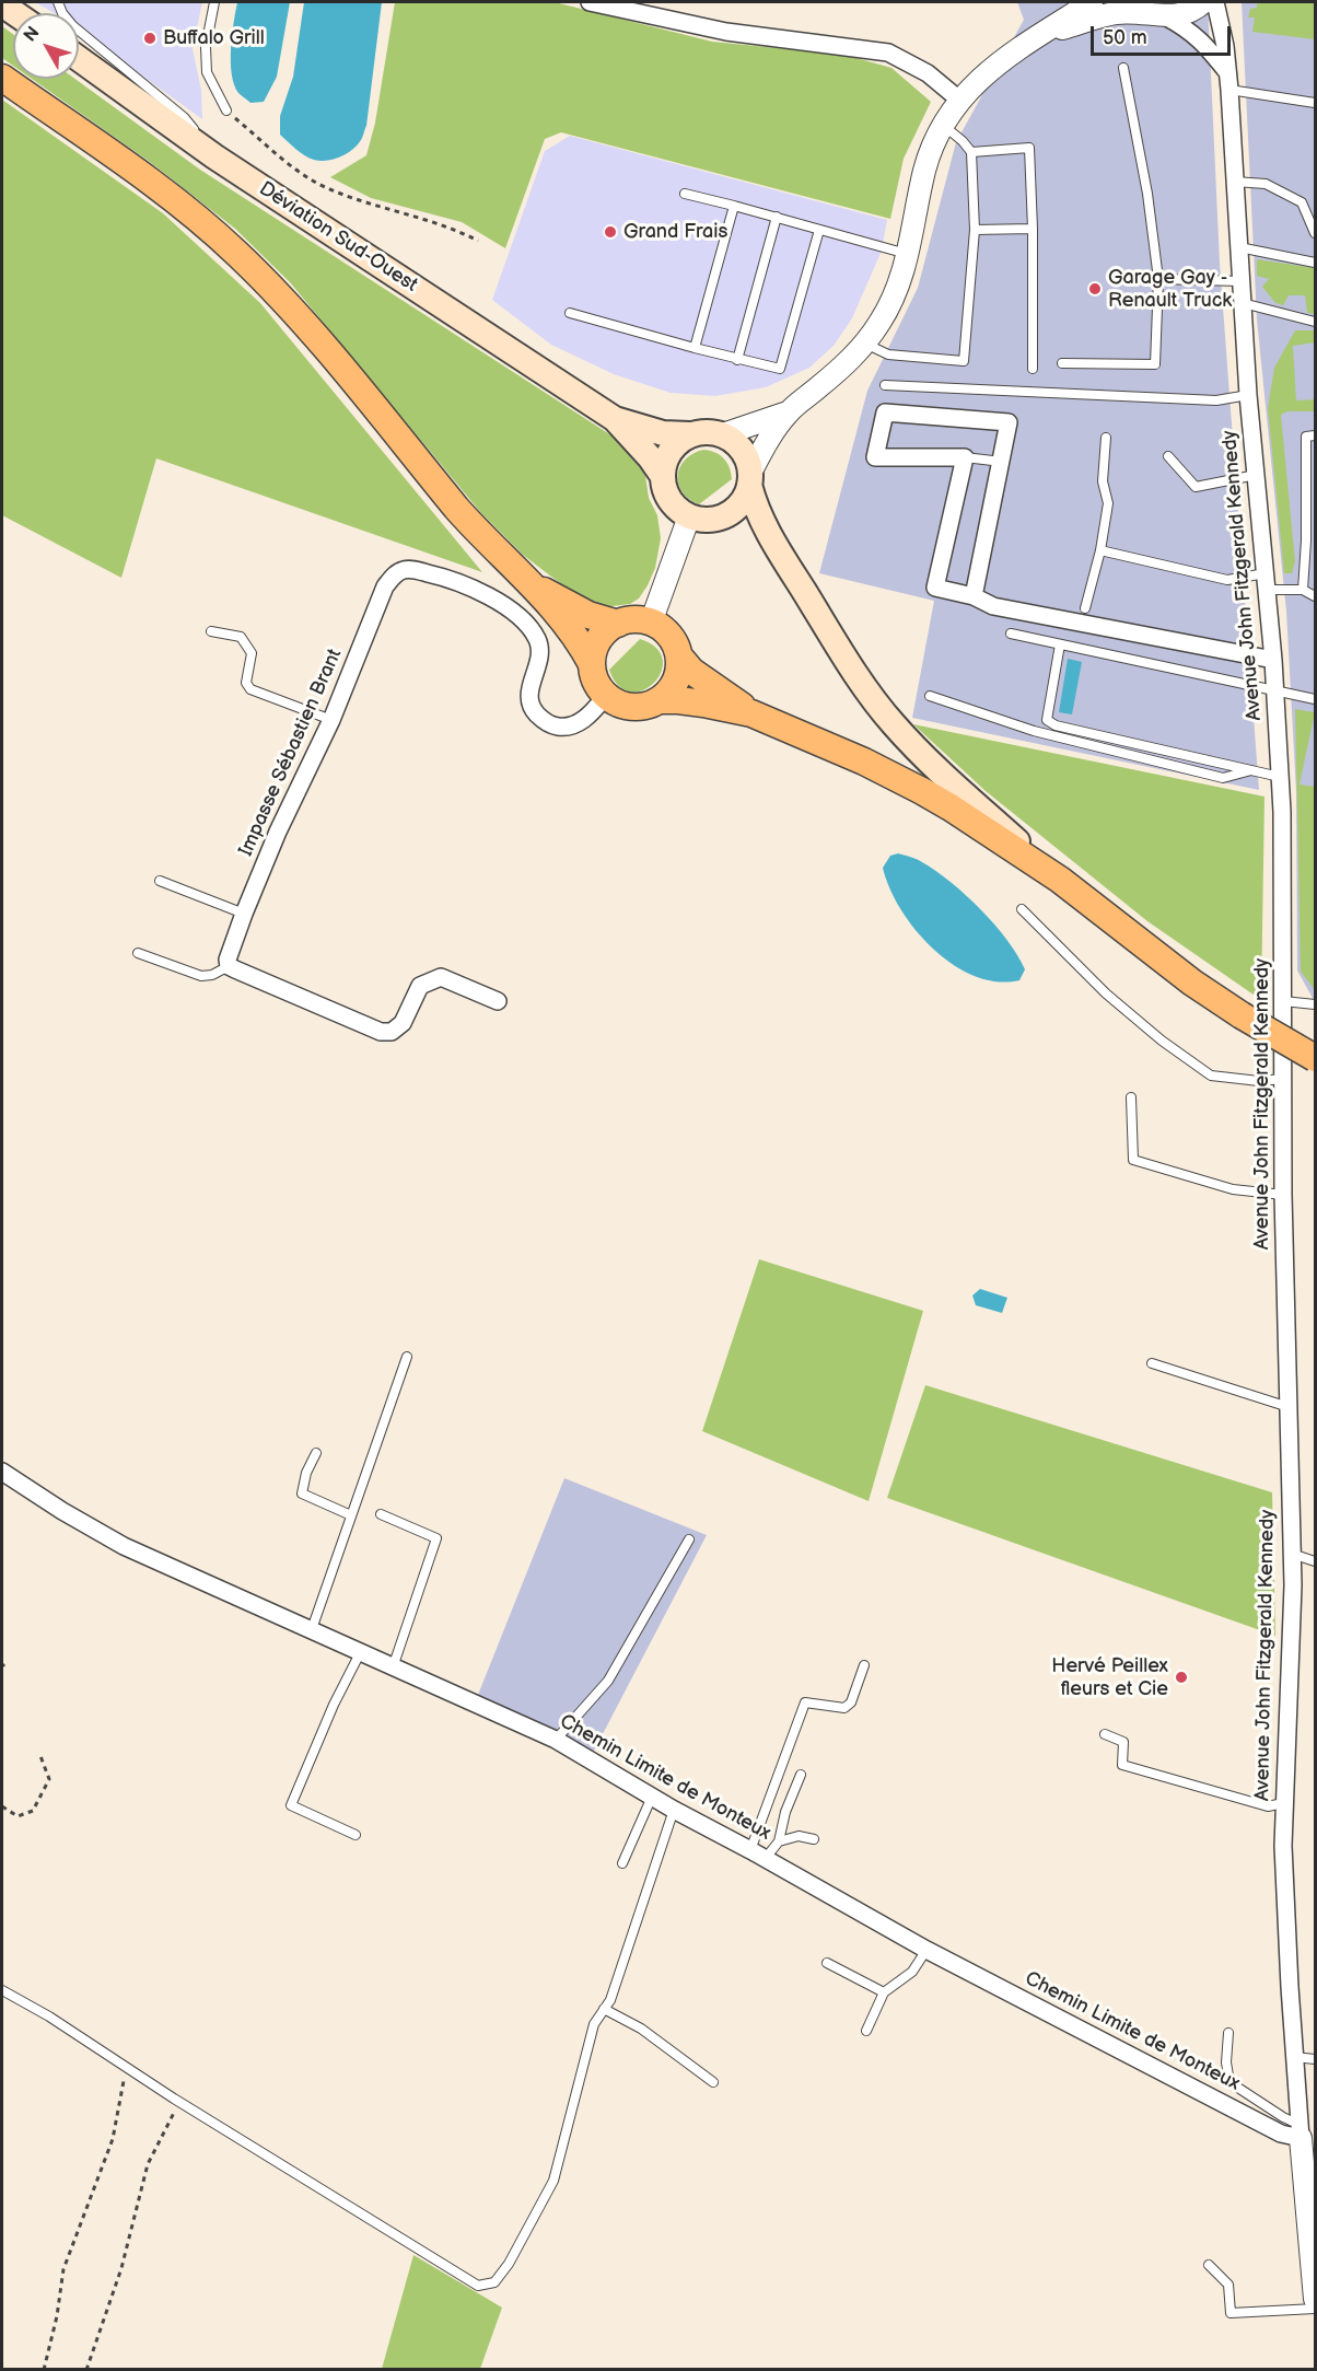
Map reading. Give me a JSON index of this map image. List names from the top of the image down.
{
  "streets": {
    "main road": ["Déviation Sud-Ouest"],
    "street": ["Avenue John Fitzgerald Kennedy", "Impasse Sébastien Brant", "Chemin Limite de Monteux"]
  },
  "crossings": [
    ["Avenue John Fitzgerald Kennedy", "Chemin Limite de Monteux"]
  ],
  "places": [
    "Buffalo Grill",
    "Grand Frais",
    "Garage Gay - Renault Truck",
    "Hervé Peillex fleurs et Cie"
  ],
  "scale_bar": "50 m",
  "north": "top left"
}
